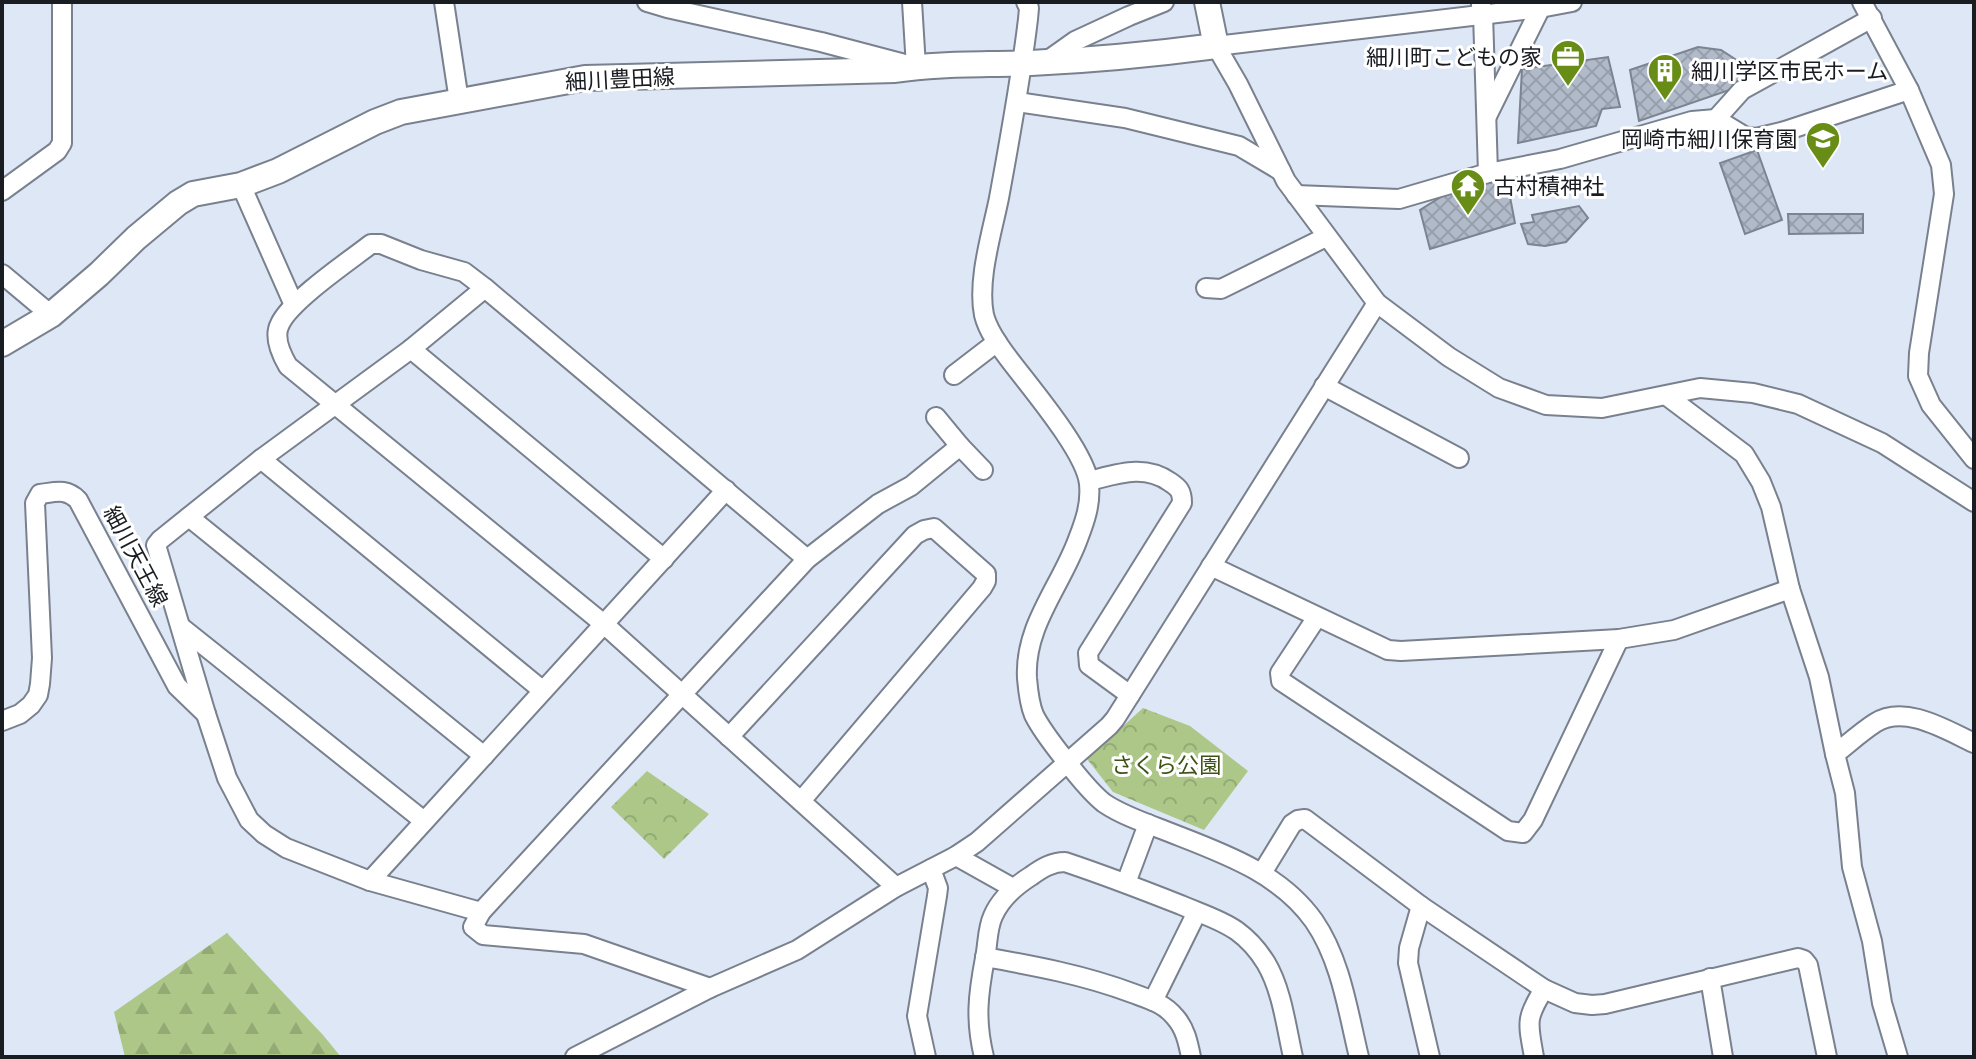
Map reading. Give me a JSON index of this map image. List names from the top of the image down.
{
  "streets": {
    "main road": ["細川豊田線"],
    "street": ["細川天王線"]
  },
  "parks": ["さくら公園"],
  "places": {
    "office": ["細川町こどもの家"],
    "building": ["細川学区市民ホーム"],
    "school or university": ["岡崎市細川保育園"],
    "temple": ["古村積神社"]
  }
}
